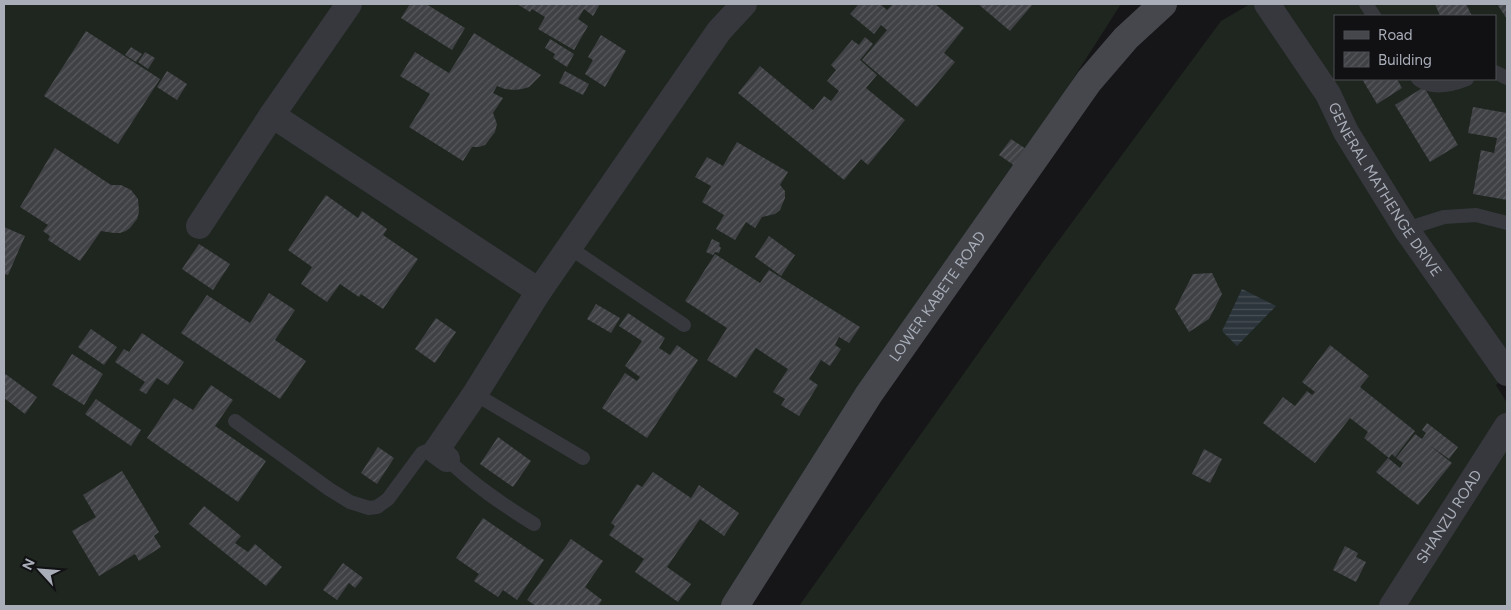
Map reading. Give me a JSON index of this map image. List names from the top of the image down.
{
  "streets": {
    "main road": ["LOWER KABETE ROAD"],
    "street": ["GENERAL MATHENGE DRIVE", "SHANZU ROAD"]
  },
  "legend": ["Road", "Building"],
  "north": "top left"
}
